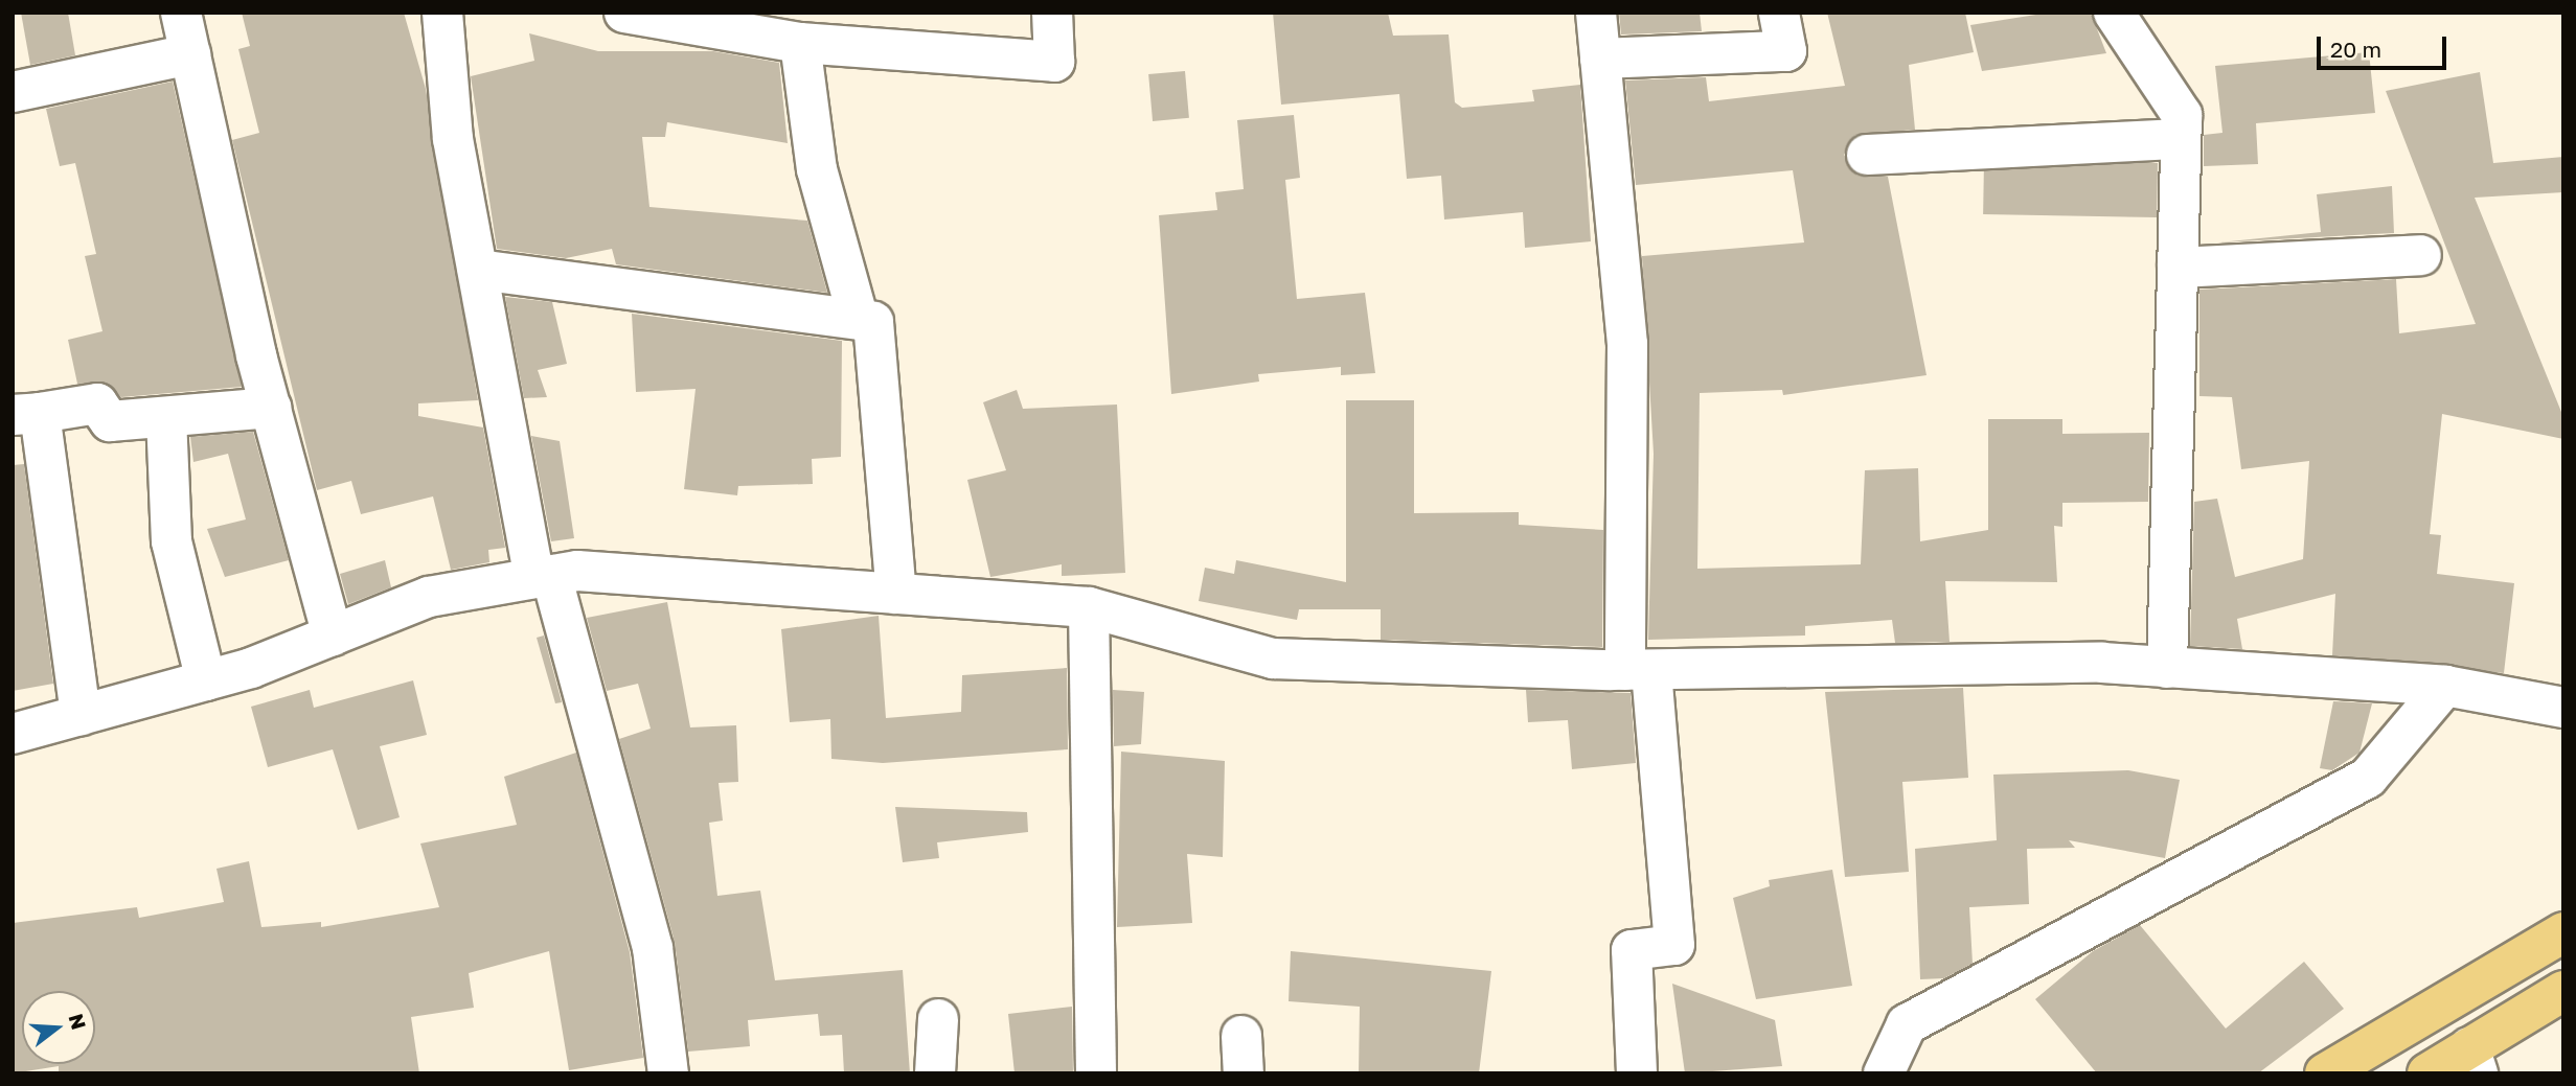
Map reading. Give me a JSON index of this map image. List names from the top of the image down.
{
  "scale_bar": "20 m",
  "north": "right"
}
